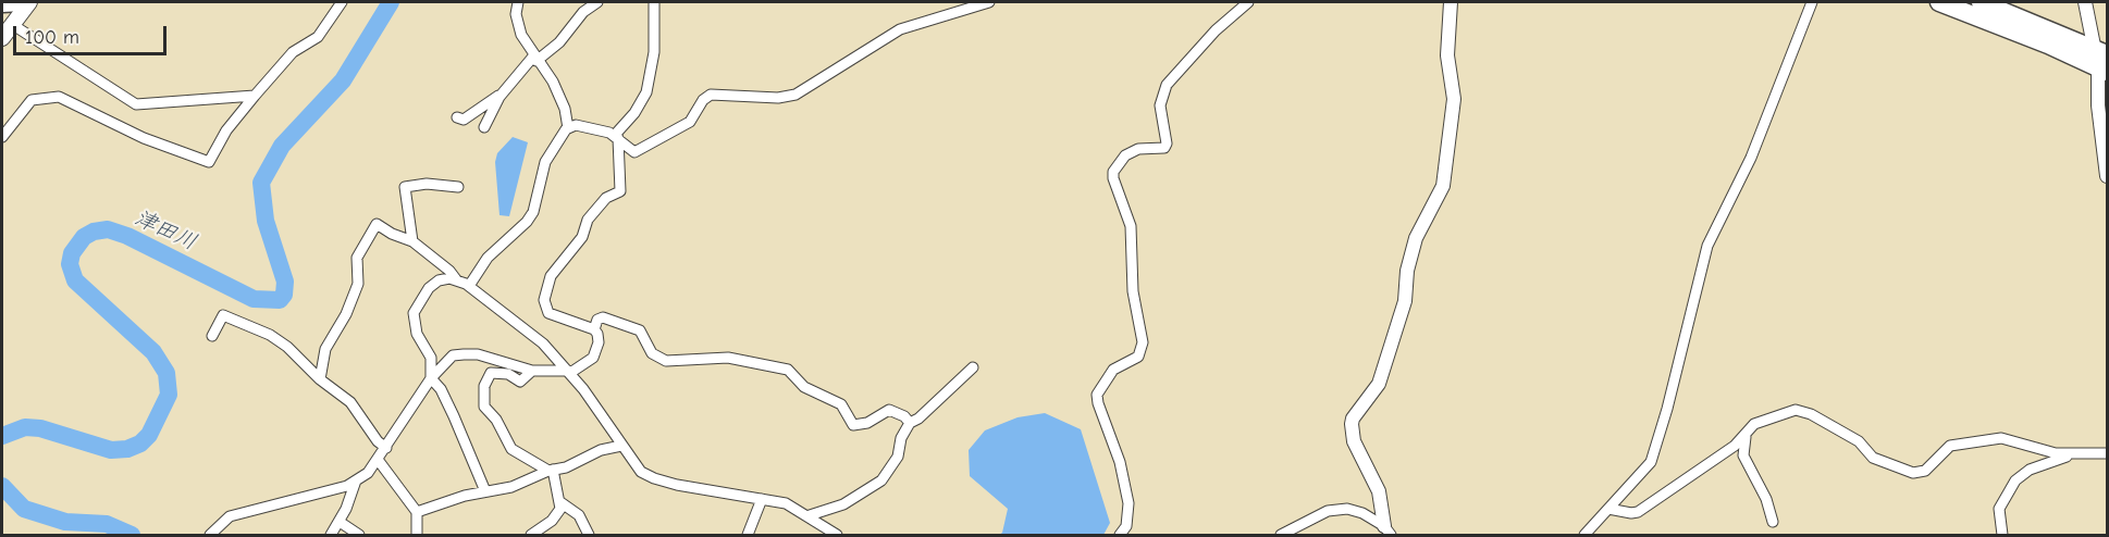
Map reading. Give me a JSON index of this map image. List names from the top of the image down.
{
  "water": ["津田川"],
  "scale_bar": "100 m"
}
